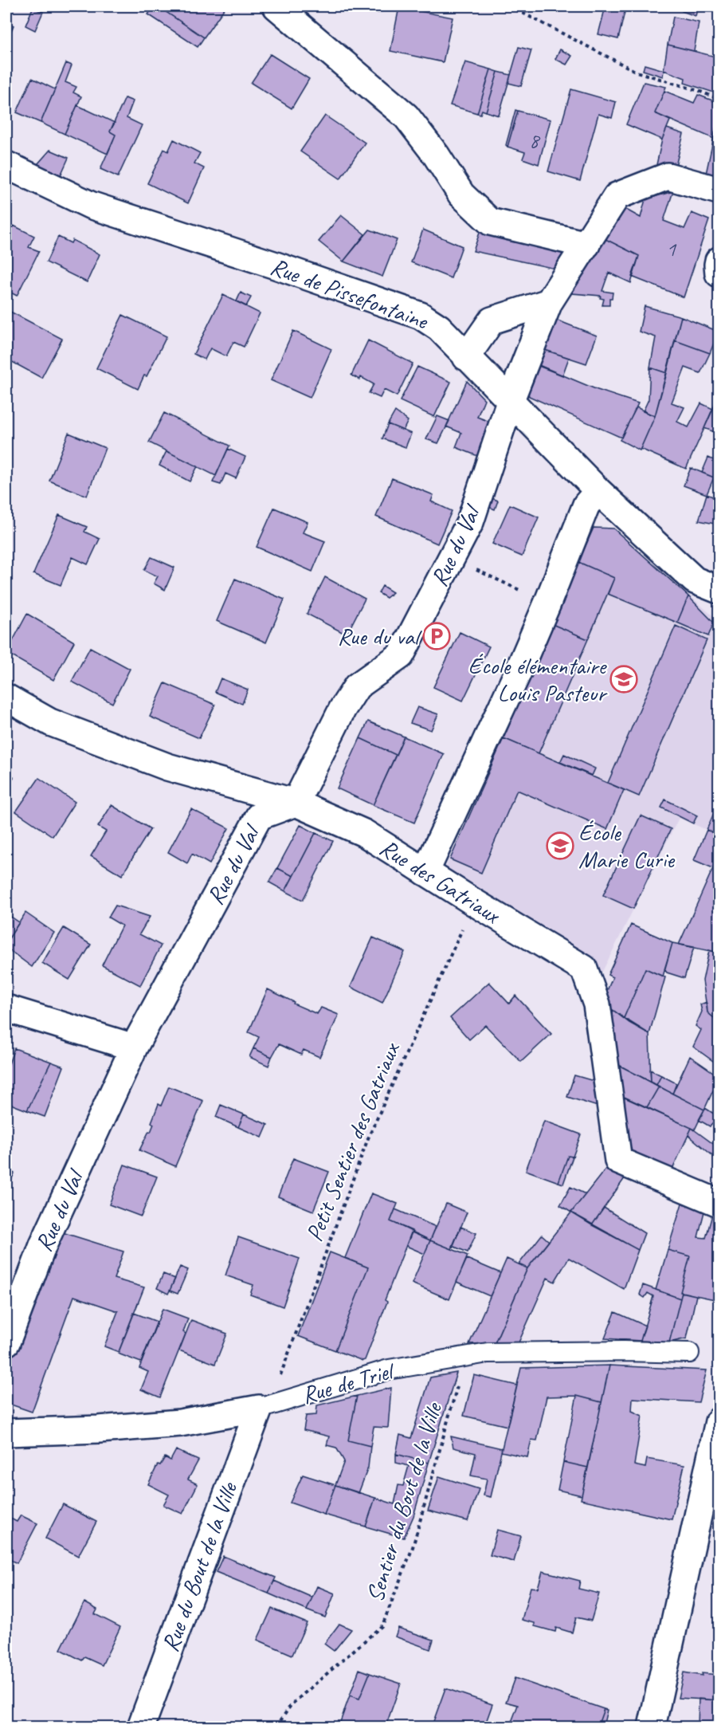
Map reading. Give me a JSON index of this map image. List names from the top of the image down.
{
  "streets": {
    "street": [
      "Rue de Pissefontaine",
      "Rue du Val",
      "Rue des Gatriaux",
      "Rue de Triel",
      "Rue du Bout de la Ville"
    ],
    "path": ["Petit Sentier des Gatriaux", "Sentier du Bout de la Ville"]
  },
  "crossings": [
    ["Rue de Pissefontaine", "Rue du Val"],
    ["Rue du Val", "Rue des Gatriaux"],
    ["Rue des Gatriaux", "Petit Sentier des Gatriaux"],
    ["Petit Sentier des Gatriaux", "Rue de Triel"],
    ["Rue de Triel", "Sentier du Bout de la Ville"],
    ["Rue de Triel", "Rue du Bout de la Ville"]
  ],
  "places": {
    "parking": ["Rue du val"],
    "school or university": ["École élémentaire Louis Pasteur", "École Marie Curie"]
  },
  "house_numbers": ["8", "1"]
}
